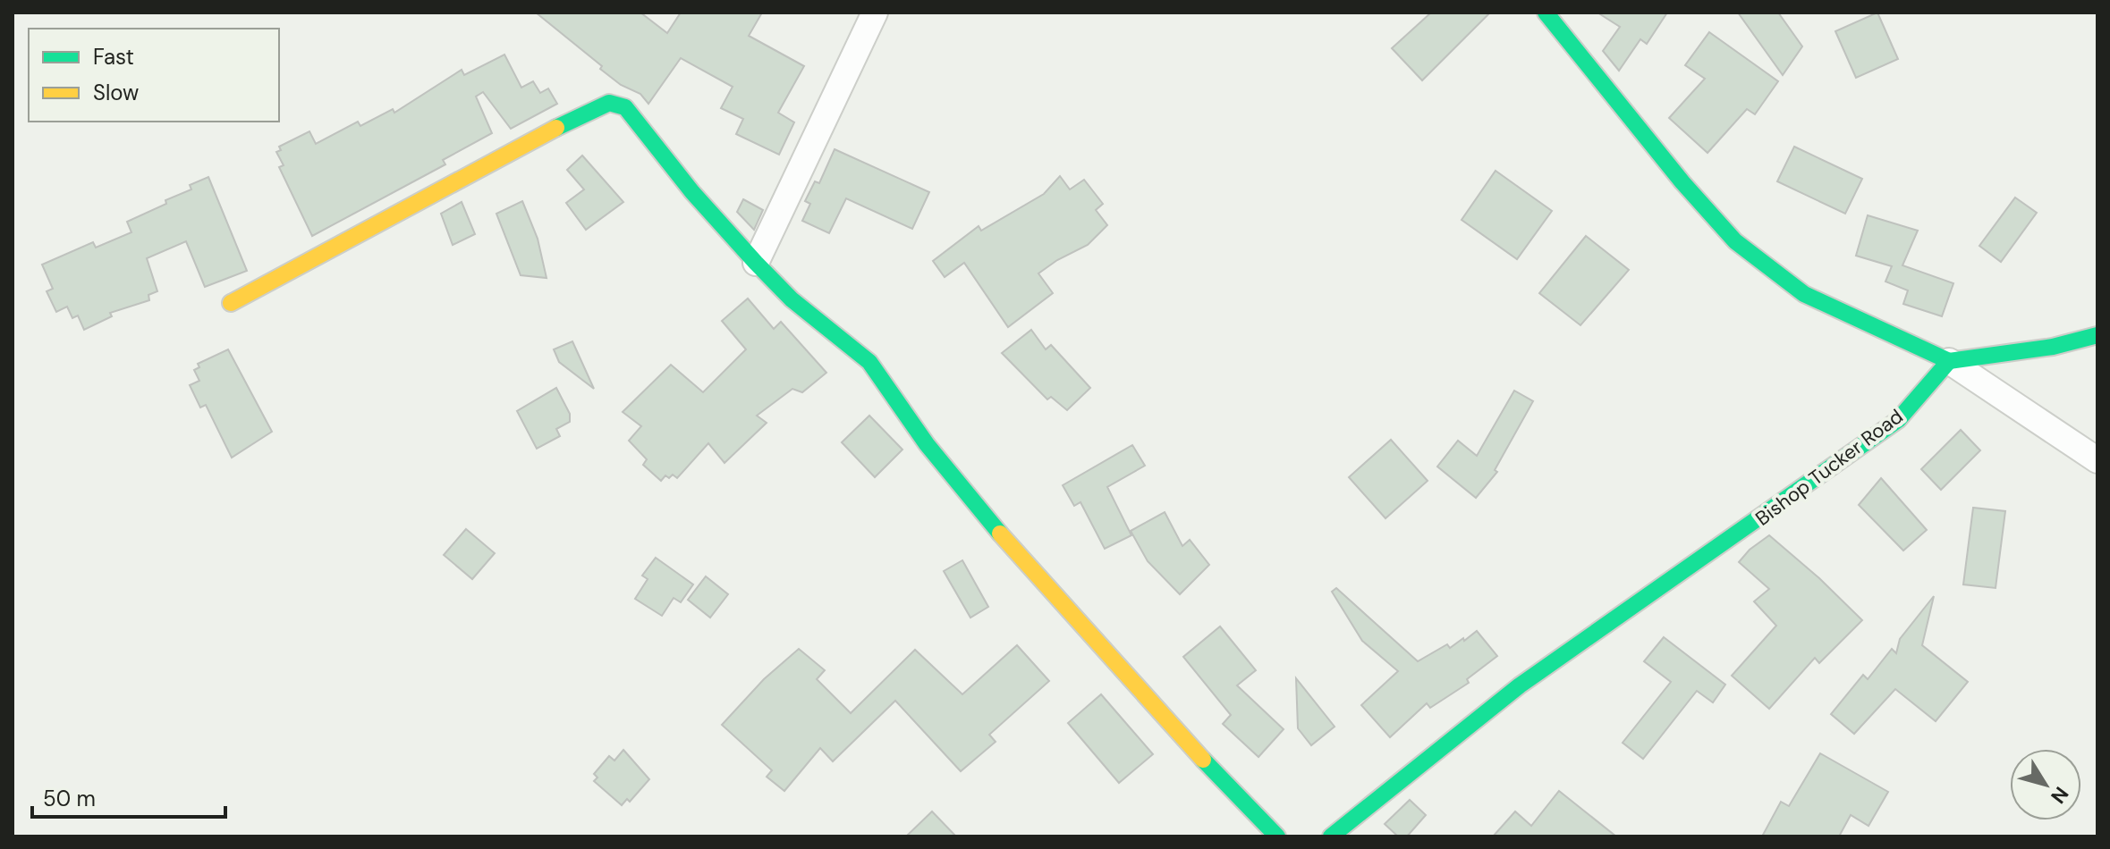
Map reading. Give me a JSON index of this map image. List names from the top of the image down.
{
  "streets": {
    "main road": ["Bishop Tucker Road"]
  },
  "legend": ["Fast", "Slow"],
  "scale_bar": "50 m",
  "north": "bottom right"
}
